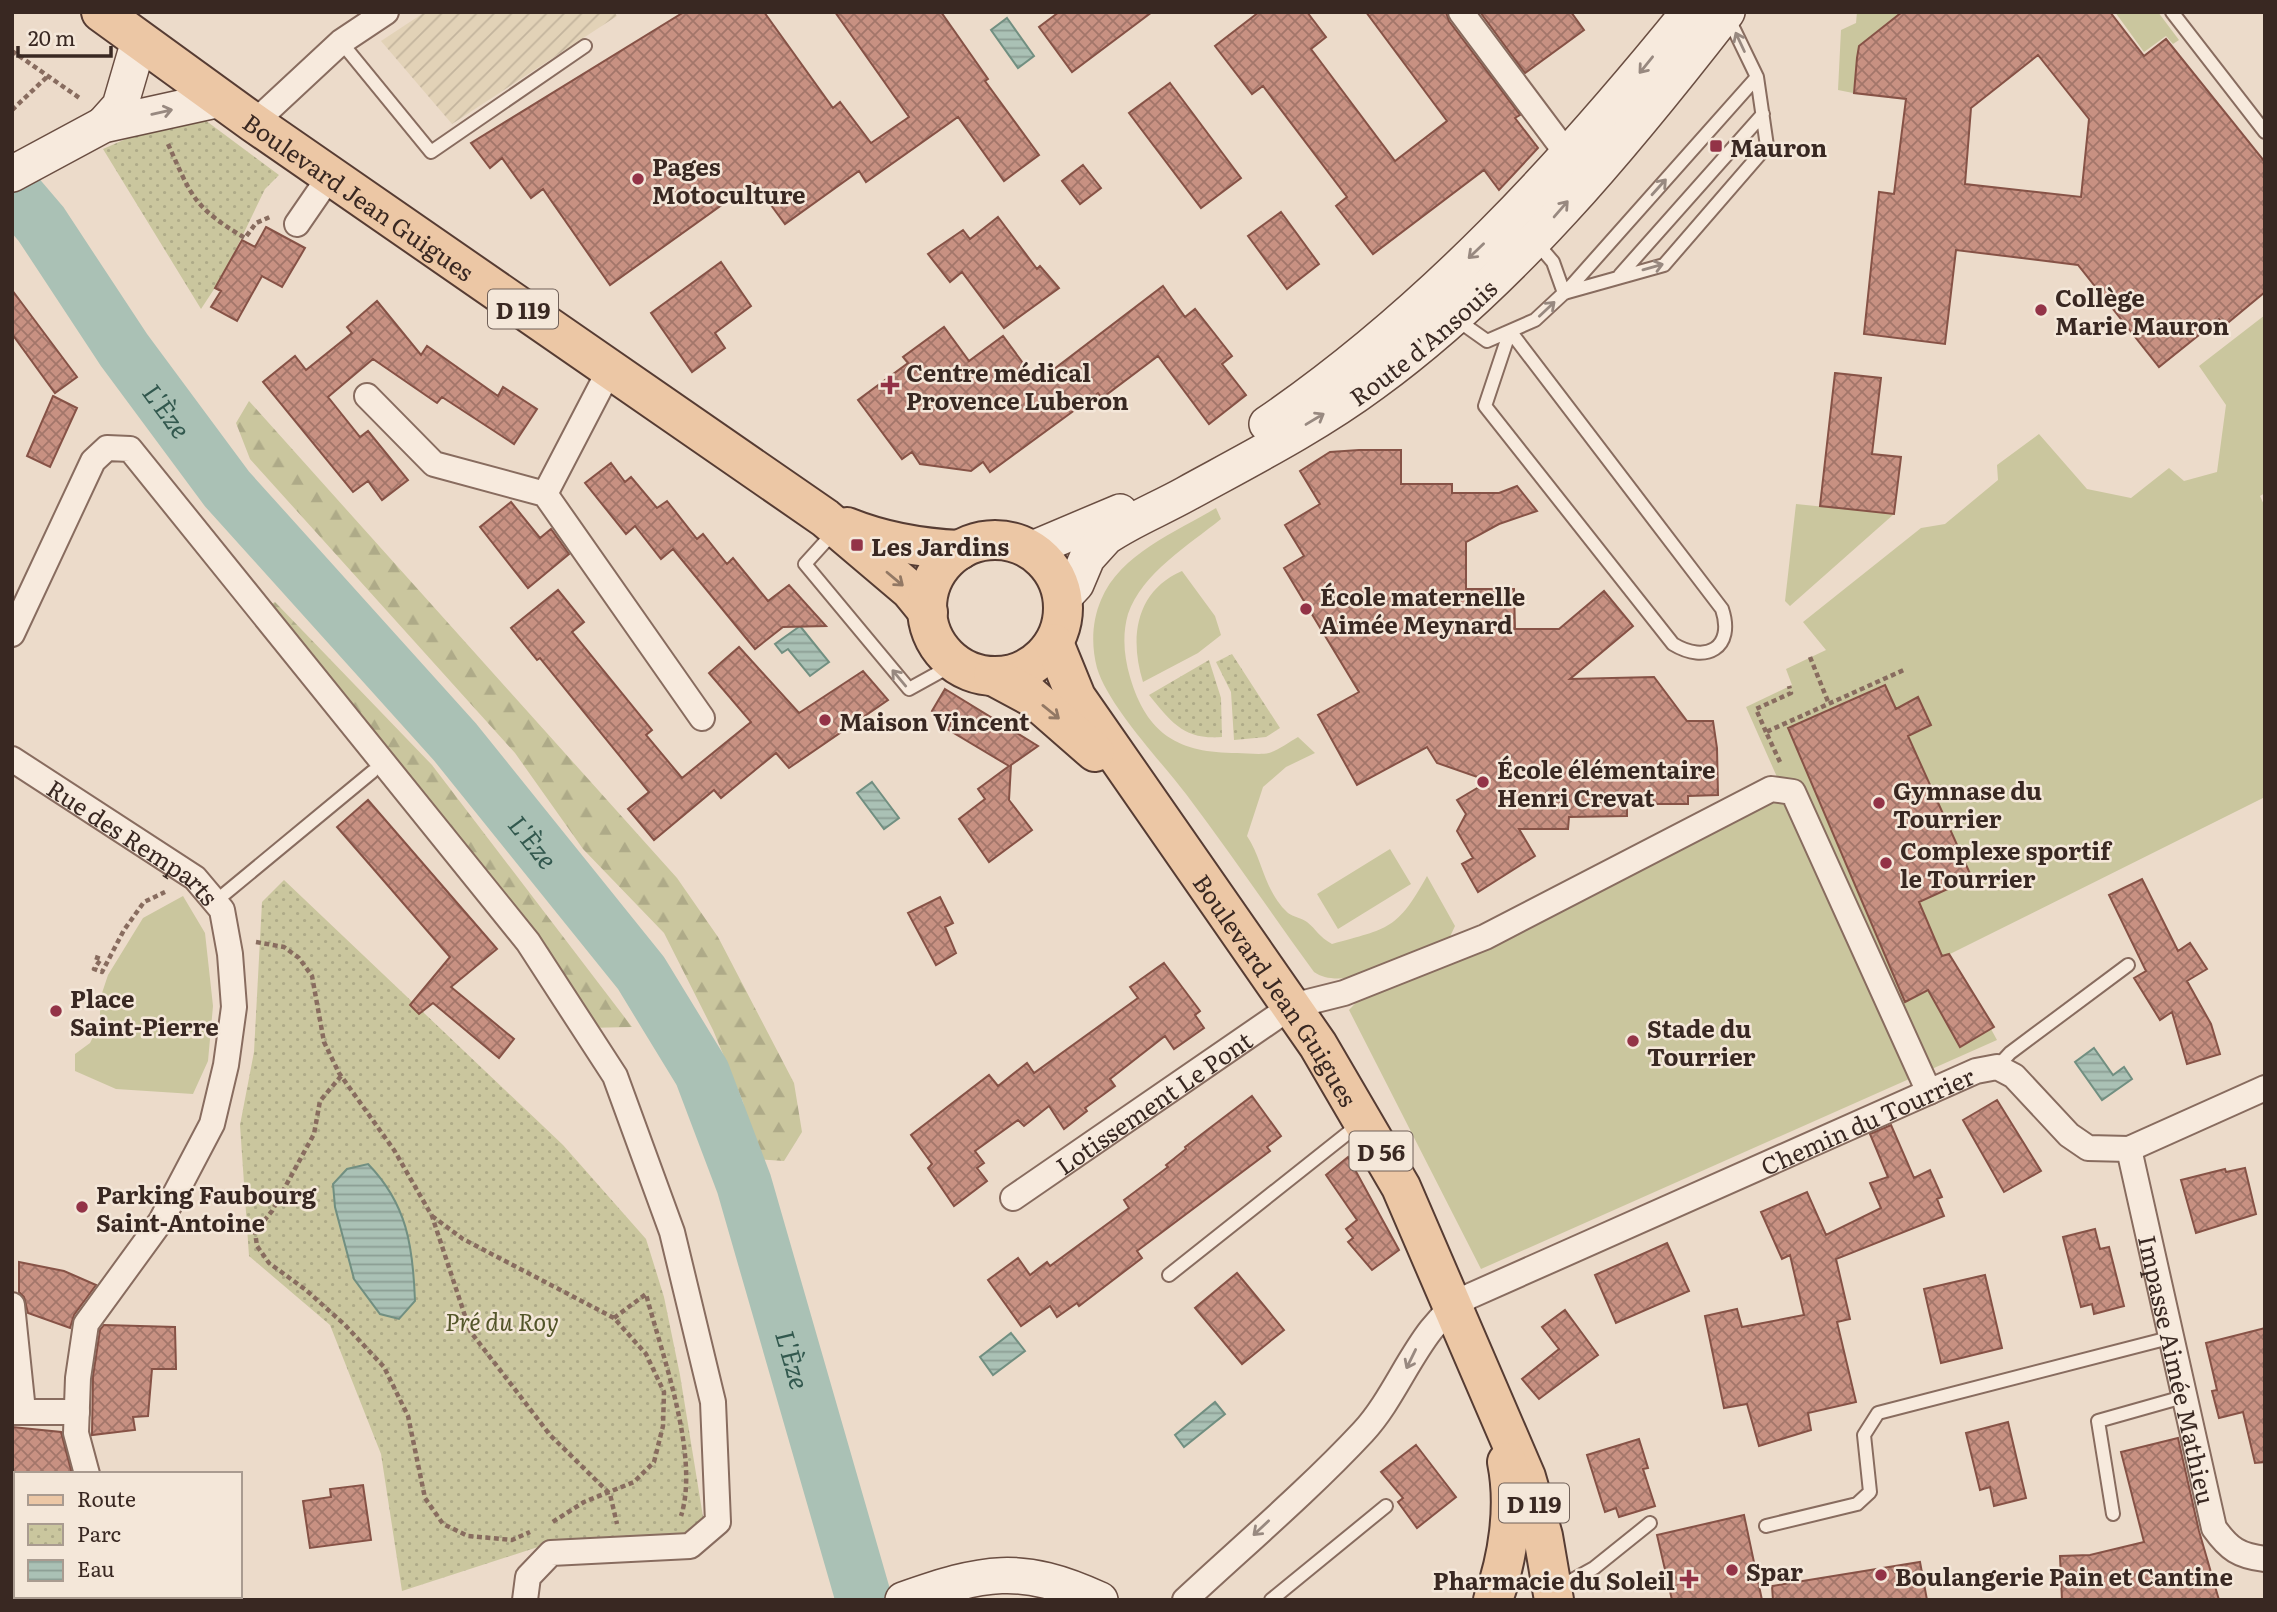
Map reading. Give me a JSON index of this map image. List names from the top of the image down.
{
  "streets": {
    "main road": ["Boulevard Jean Guigues", "D 119", "D 56"],
    "street": [
      "Route d'Ansouis",
      "Rue des Remparts",
      "Lotissement Le Pont",
      "Chemin du Tourrier",
      "Impasse Aimée Mathieu"
    ]
  },
  "crossings": [
    ["Boulevard Jean Guigues", "Route d'Ansouis"],
    ["Boulevard Jean Guigues", "Lotissement Le Pont"],
    ["Boulevard Jean Guigues", "Chemin du Tourrier"],
    ["Chemin du Tourrier", "Impasse Aimée Mathieu"]
  ],
  "water": ["L'Èze"],
  "parks": ["Pré du Roy"],
  "places": {
    "transit": ["Mauron", "Les Jardins"],
    "other": [
      "Pages Motoculture",
      "Collège Marie Mauron",
      "École maternelle Aimée Meynard",
      "Maison Vincent",
      "École élémentaire Henri Crevat",
      "Gymnase du Tourrier",
      "Complexe sportif le Tourrier",
      "Place Saint-Pierre",
      "Stade du Tourrier",
      "Parking Faubourg Saint-Antoine",
      "Spar",
      "Boulangerie Pain et Cantine"
    ],
    "health": ["Centre médical Provence Luberon", "Pharmacie du Soleil"]
  },
  "legend": ["Route", "Parc", "Eau"],
  "scale_bar": "20 m"
}
